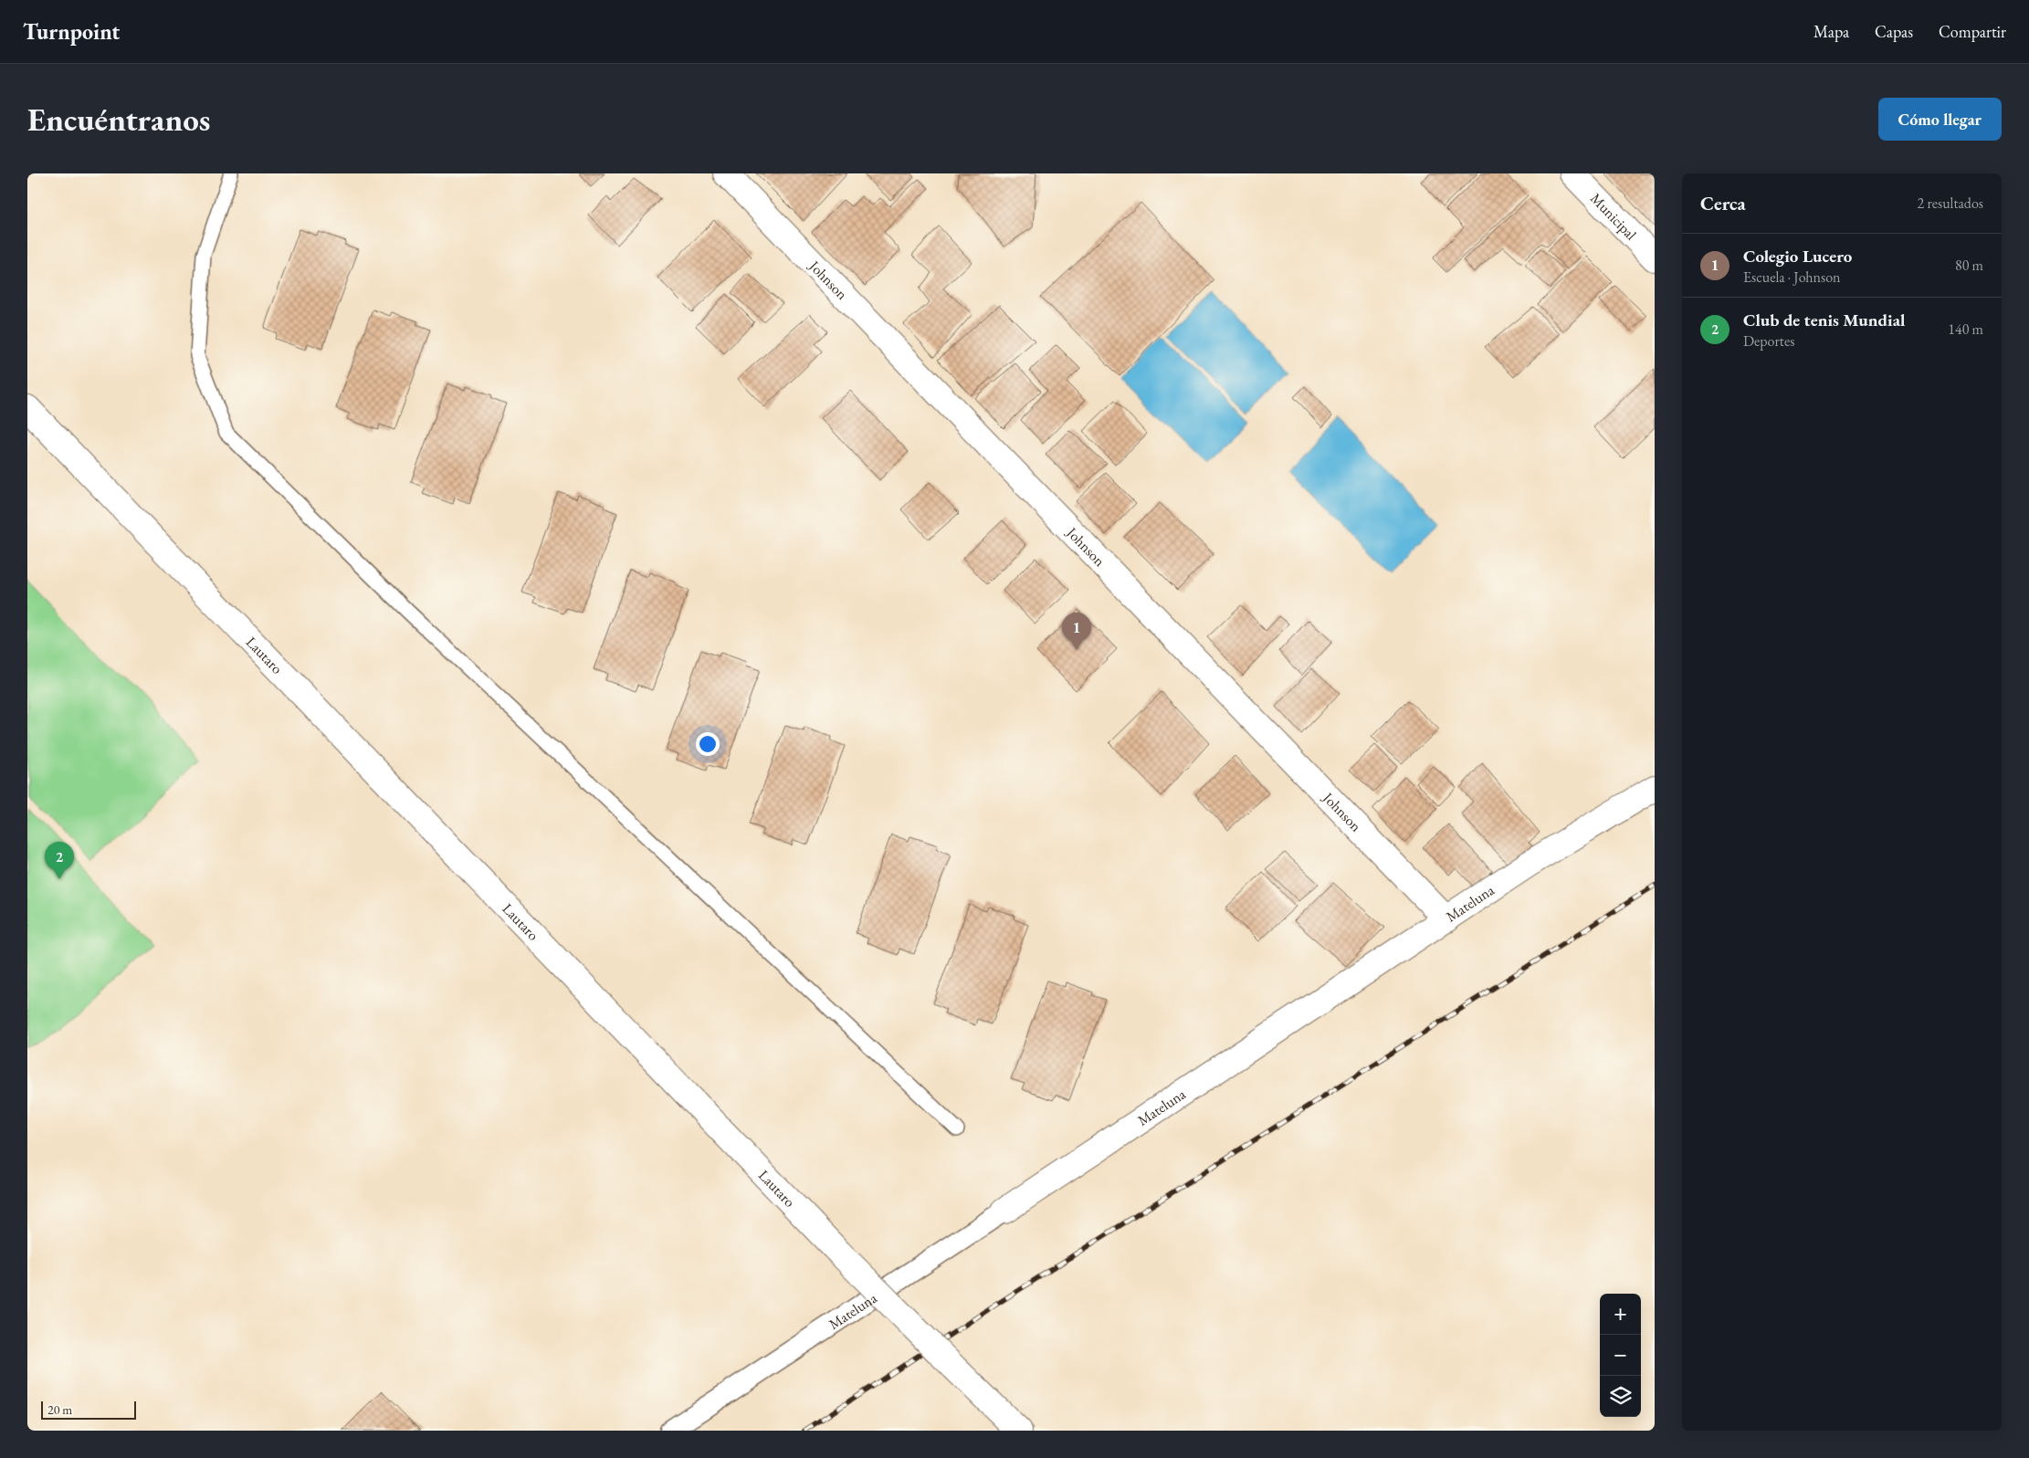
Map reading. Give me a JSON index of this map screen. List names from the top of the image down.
{
  "streets": {
    "street": [
      "Municipal",
      "Johnson",
      "Lautaro",
      "Mateluna"
    ]
  },
  "crossings": [
    ["Johnson", "Mateluna"]
  ],
  "scale_bar": "20 m",
  "page": {
    "header": "Turnpoint",
    "nav": ["Mapa", "Capas", "Compartir"],
    "buttons": "Cómo llegar",
    "title": "Encuéntranos",
    "heading": ["Cerca", "2 resultados"],
    "list": [
      {
        "mark": "1",
        "name": "Colegio Lucero",
        "note": "Escuela · Johnson",
        "value": "80 m"
      },
      {
        "mark": "2",
        "name": "Club de tenis Mundial",
        "note": "Deportes",
        "value": "140 m"
      }
    ],
    "pins": ["1", "2"],
    "map_buttons": ["+", "−"],
    "scale": "20 m"
  }
}
